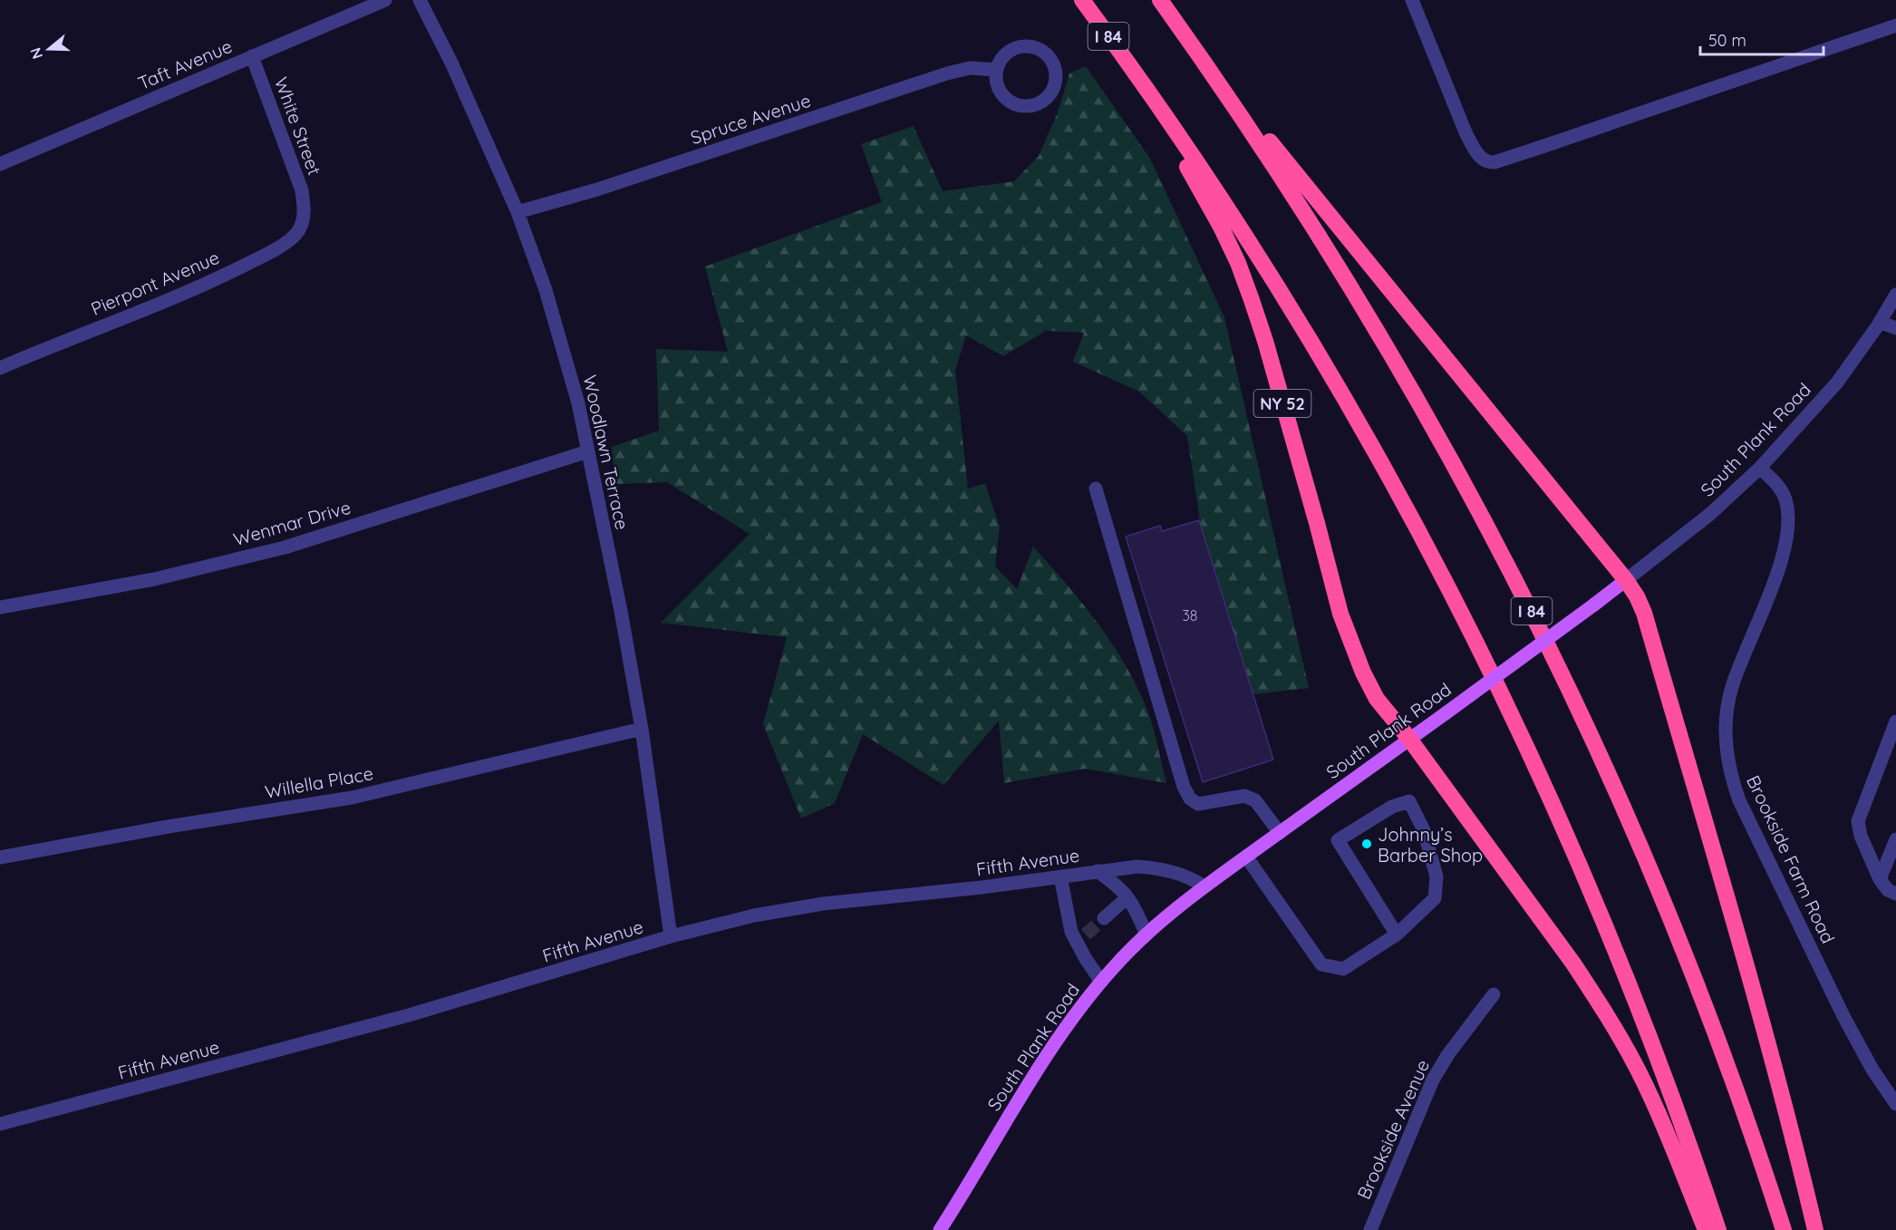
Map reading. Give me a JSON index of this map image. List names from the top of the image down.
{
  "streets": {
    "highway": ["I 84", "NY 52"],
    "main road": ["South Plank Road"],
    "street": [
      "Taft Avenue",
      "Spruce Avenue",
      "White Street",
      "Pierpont Avenue",
      "Woodlawn Terrace",
      "Wenmar Drive",
      "Willella Place",
      "Brookside Farm Road",
      "Fifth Avenue",
      "Brookside Avenue"
    ]
  },
  "crossings": [
    ["I 84", "NY 52"],
    ["Taft Avenue", "White Street"],
    ["Spruce Avenue", "Woodlawn Terrace"],
    ["White Street", "Pierpont Avenue"],
    ["NY 52", "South Plank Road"],
    ["South Plank Road", "Brookside Farm Road"],
    ["South Plank Road", "Fifth Avenue"],
    ["Woodlawn Terrace", "Wenmar Drive"],
    ["Woodlawn Terrace", "Willella Place"],
    ["Woodlawn Terrace", "Fifth Avenue"]
  ],
  "places": ["Johnny’s Barber Shop"],
  "house_numbers": ["38"],
  "scale_bar": "50 m",
  "north": "left"
}
